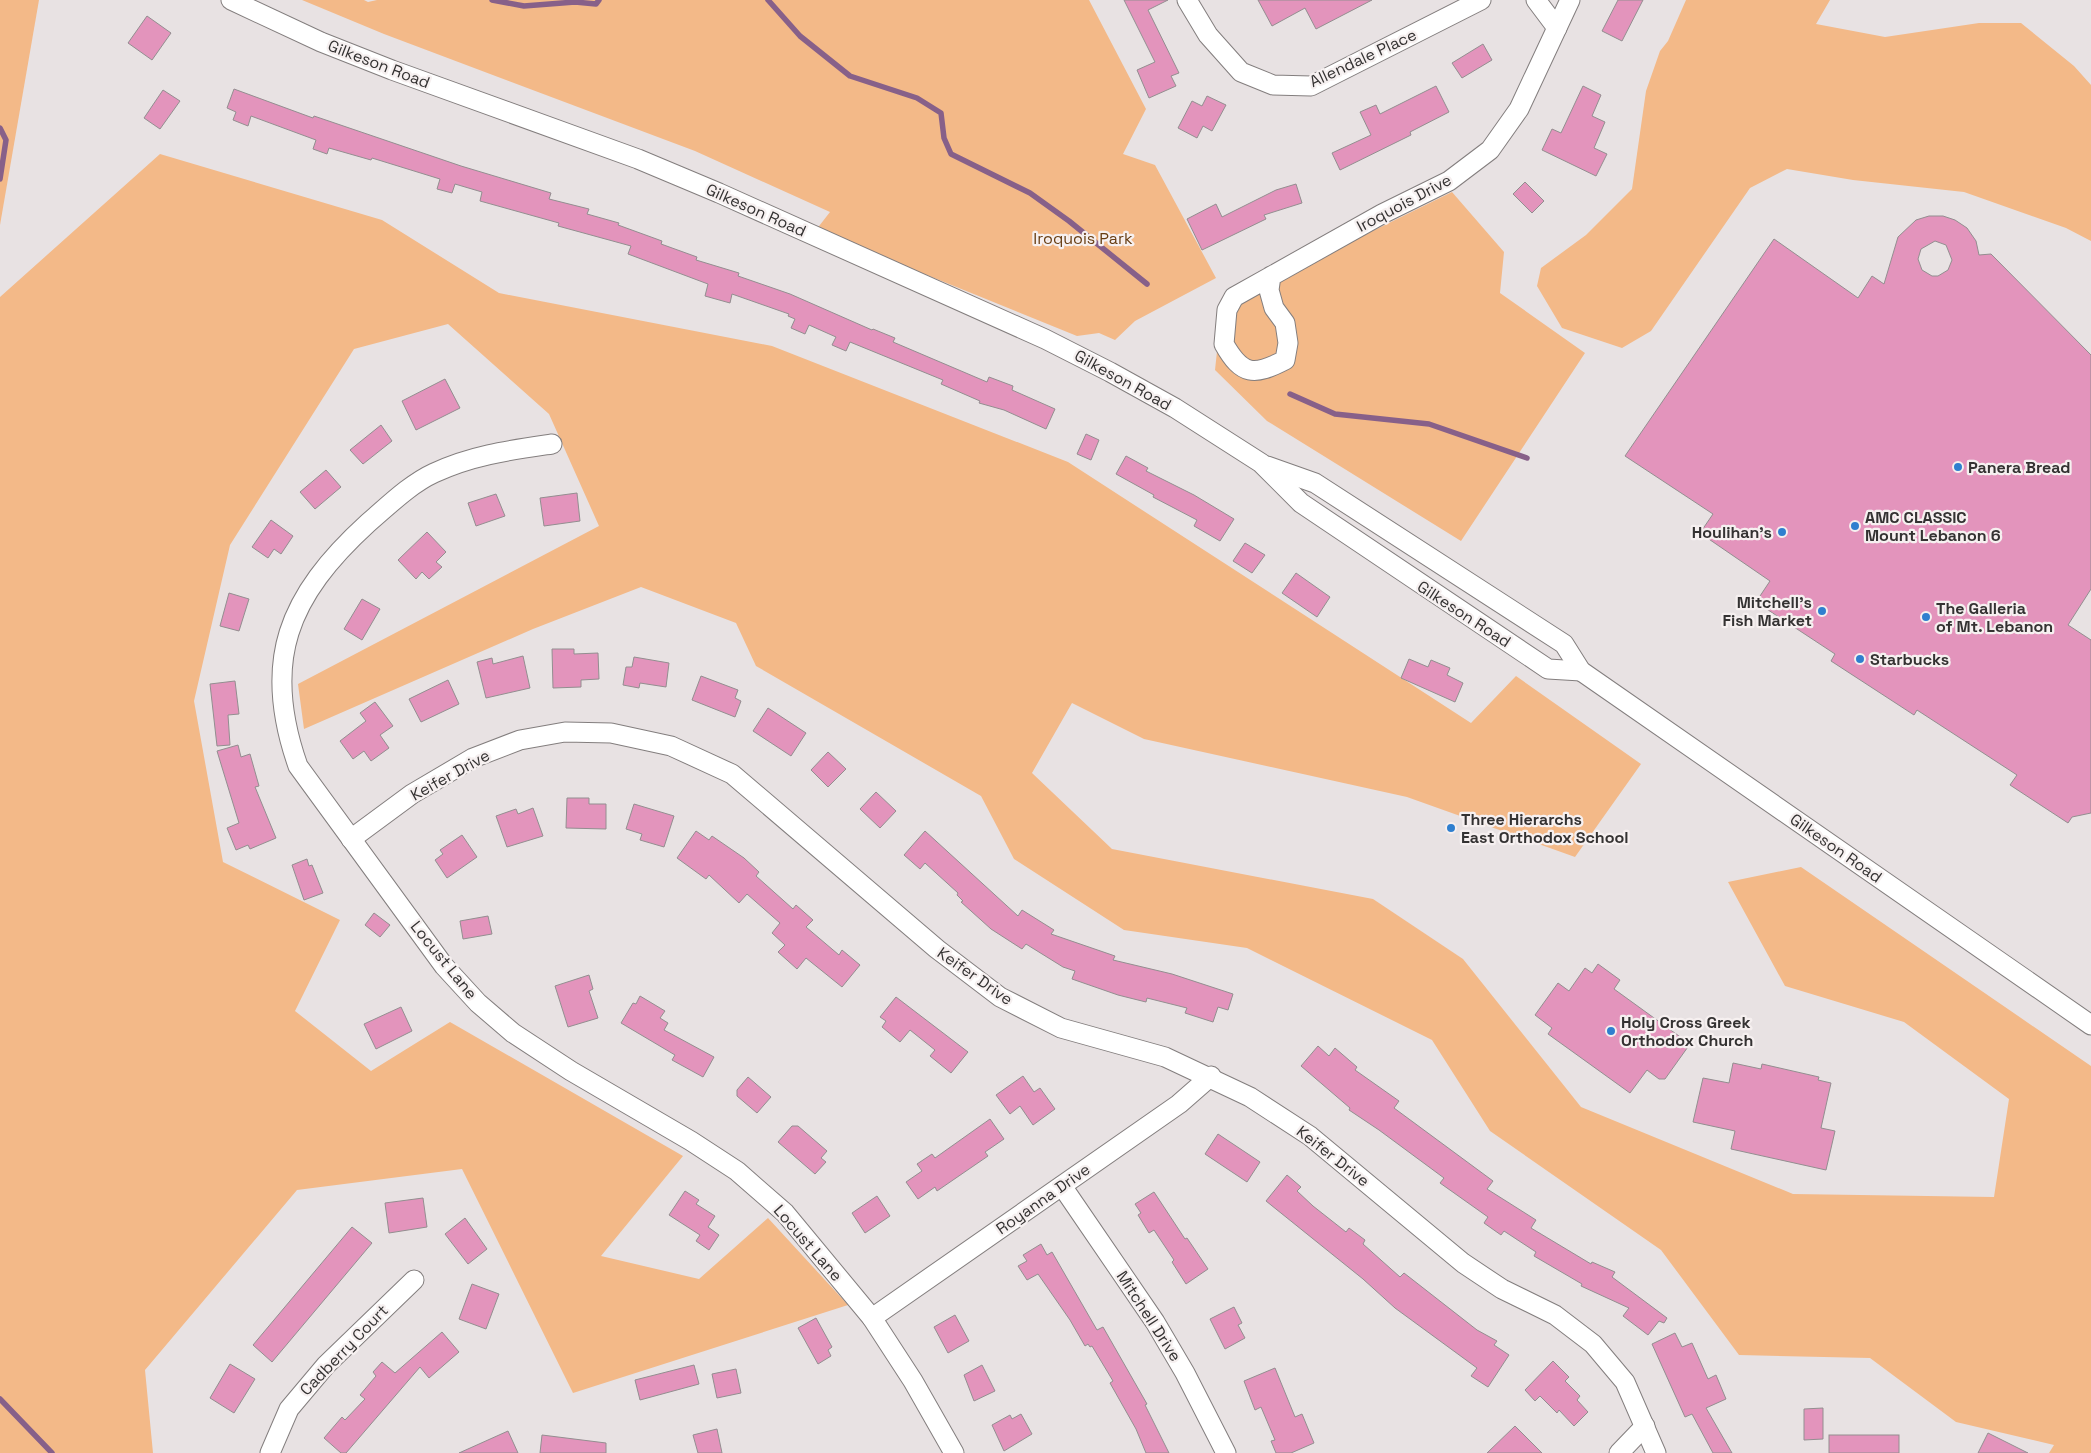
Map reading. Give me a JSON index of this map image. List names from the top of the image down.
{
  "streets": {
    "street": [
      "Allendale Place",
      "Gilkeson Road",
      "Iroquois Drive",
      "Keifer Drive",
      "Locust Lane",
      "Royanna Drive",
      "Mitchell Drive",
      "Cadberry Court"
    ]
  },
  "crossings": [
    ["Keifer Drive", "Locust Lane"],
    ["Keifer Drive", "Royanna Drive"],
    ["Locust Lane", "Royanna Drive"],
    ["Royanna Drive", "Mitchell Drive"]
  ],
  "parks": ["Iroquois Park"],
  "places": [
    "Panera Bread",
    "AMC CLASSIC Mount Lebanon 6",
    "Houlihan's",
    "Mitchell's Fish Market",
    "The Galleria of Mt. Lebanon",
    "Starbucks",
    "Three Hierarchs East Orthodox School",
    "Holy Cross Greek Orthodox Church"
  ]
}
